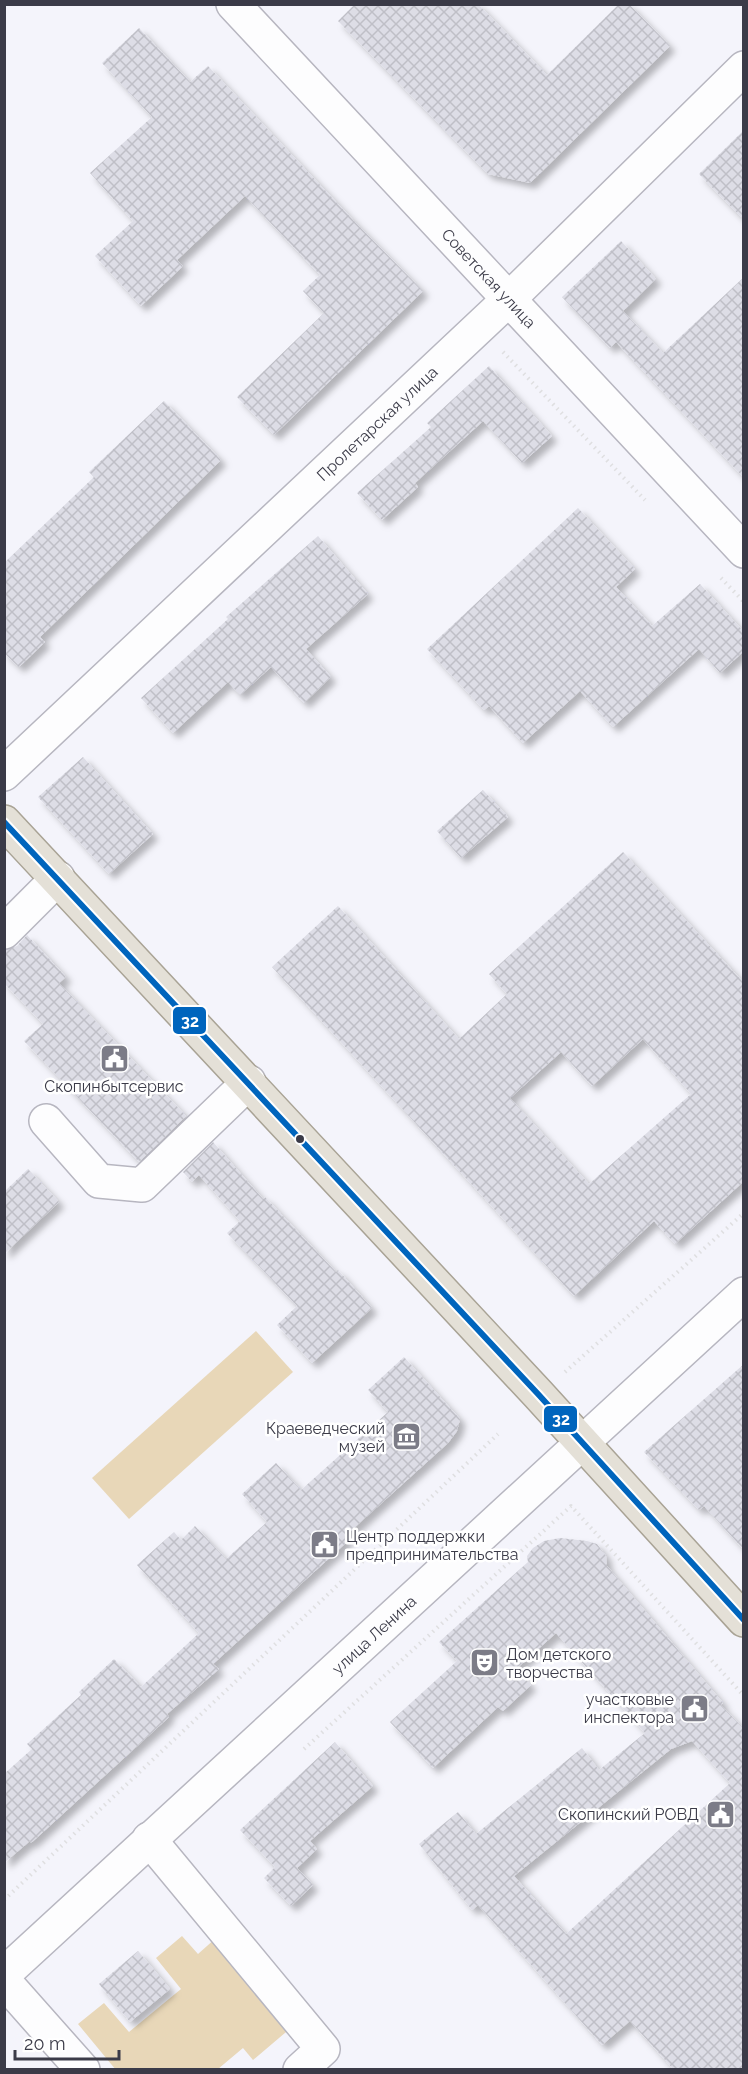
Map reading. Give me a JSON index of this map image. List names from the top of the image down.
{
  "streets": {
    "street": ["Советская улица", "Пролетарская улица", "улица Ленина"]
  },
  "crossings": [
    ["Советская улица", "Пролетарская улица"]
  ],
  "places": {
    "public building": [
      "Скопинбытсервис",
      "Центр поддержки предпринимательства",
      "участковые инспектора",
      "Скопинский РОВД"
    ],
    "museum": ["Краеведческий музей"],
    "theatre": ["Дом детского творчества"]
  },
  "lines": ["transit line 32"],
  "scale_bar": "20 m"
}
